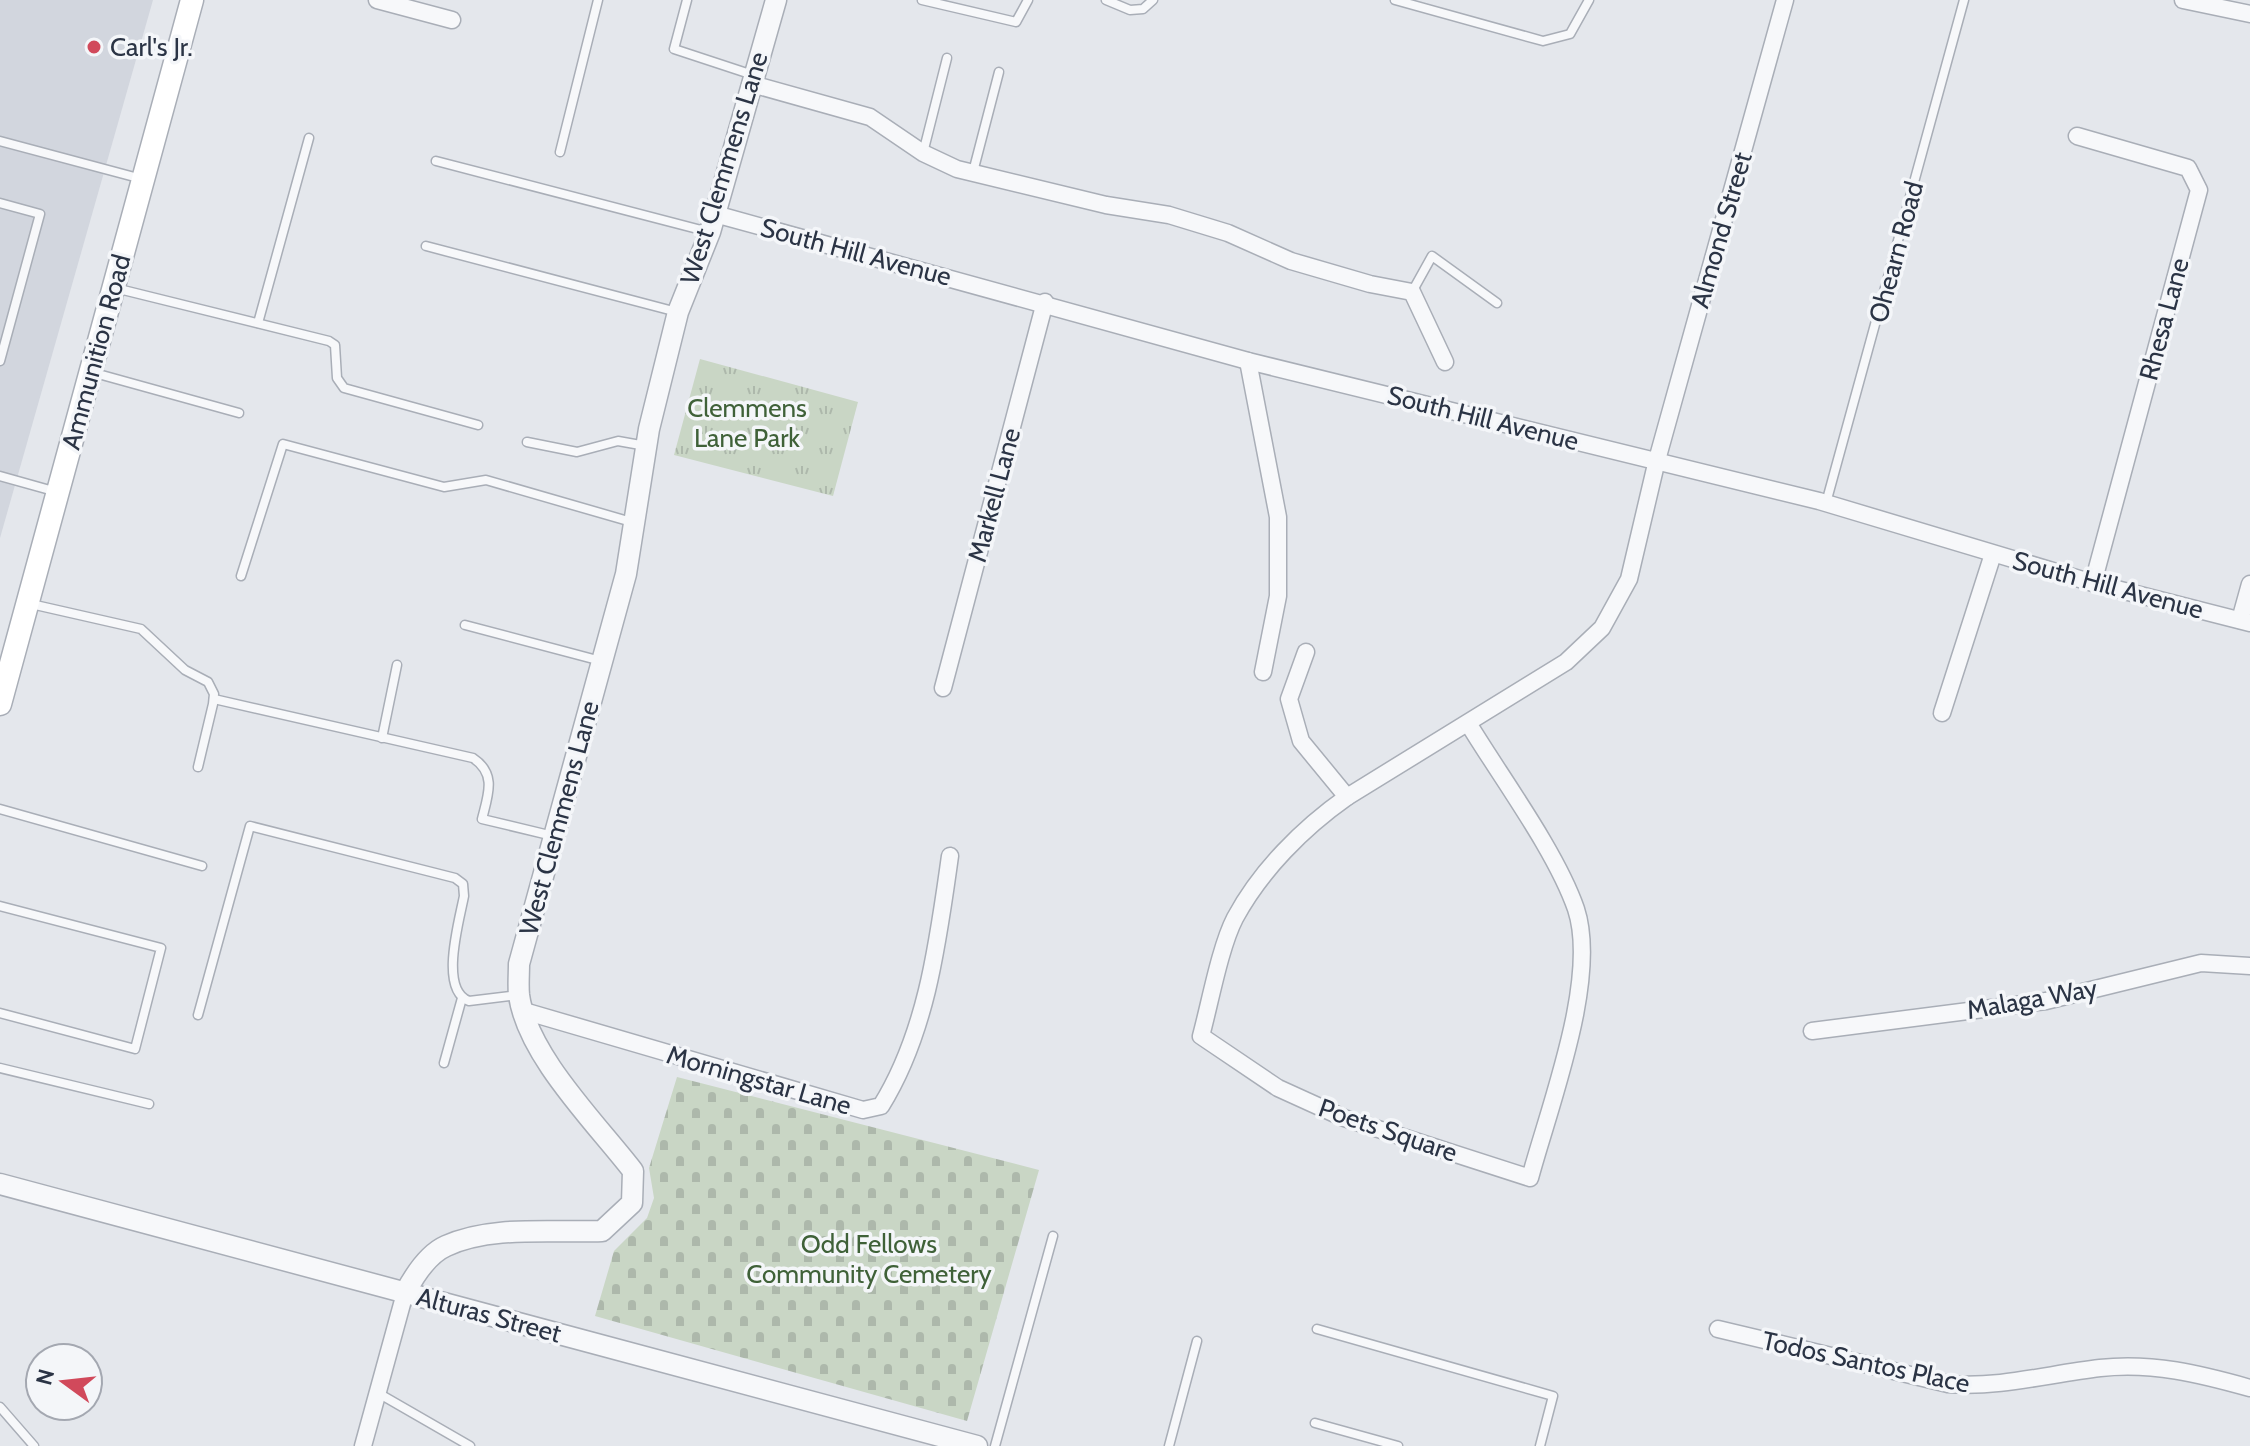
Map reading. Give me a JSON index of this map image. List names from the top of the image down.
{
  "streets": {
    "main road": ["Ammunition Road"],
    "street": [
      "West Clemmens Lane",
      "Almond Street",
      "South Hill Avenue",
      "Rhesa Lane",
      "Markell Lane",
      "Malaga Way",
      "Morningstar Lane",
      "Poets Square",
      "Alturas Street",
      "Todos Santos Place"
    ],
    "lane": ["Ohearn Road"]
  },
  "crossings": [
    ["West Clemmens Lane", "South Hill Avenue"],
    ["West Clemmens Lane", "Morningstar Lane"],
    ["West Clemmens Lane", "Alturas Street"],
    ["Almond Street", "South Hill Avenue"],
    ["Almond Street", "Poets Square"],
    ["South Hill Avenue", "Ohearn Road"],
    ["South Hill Avenue", "Rhesa Lane"],
    ["South Hill Avenue", "Markell Lane"],
    ["South Hill Avenue", "Poets Square"]
  ],
  "parks": ["Clemmens Lane Park", "Odd Fellows Community Cemetery"],
  "places": ["Carl's Jr."],
  "north": "left"
}
